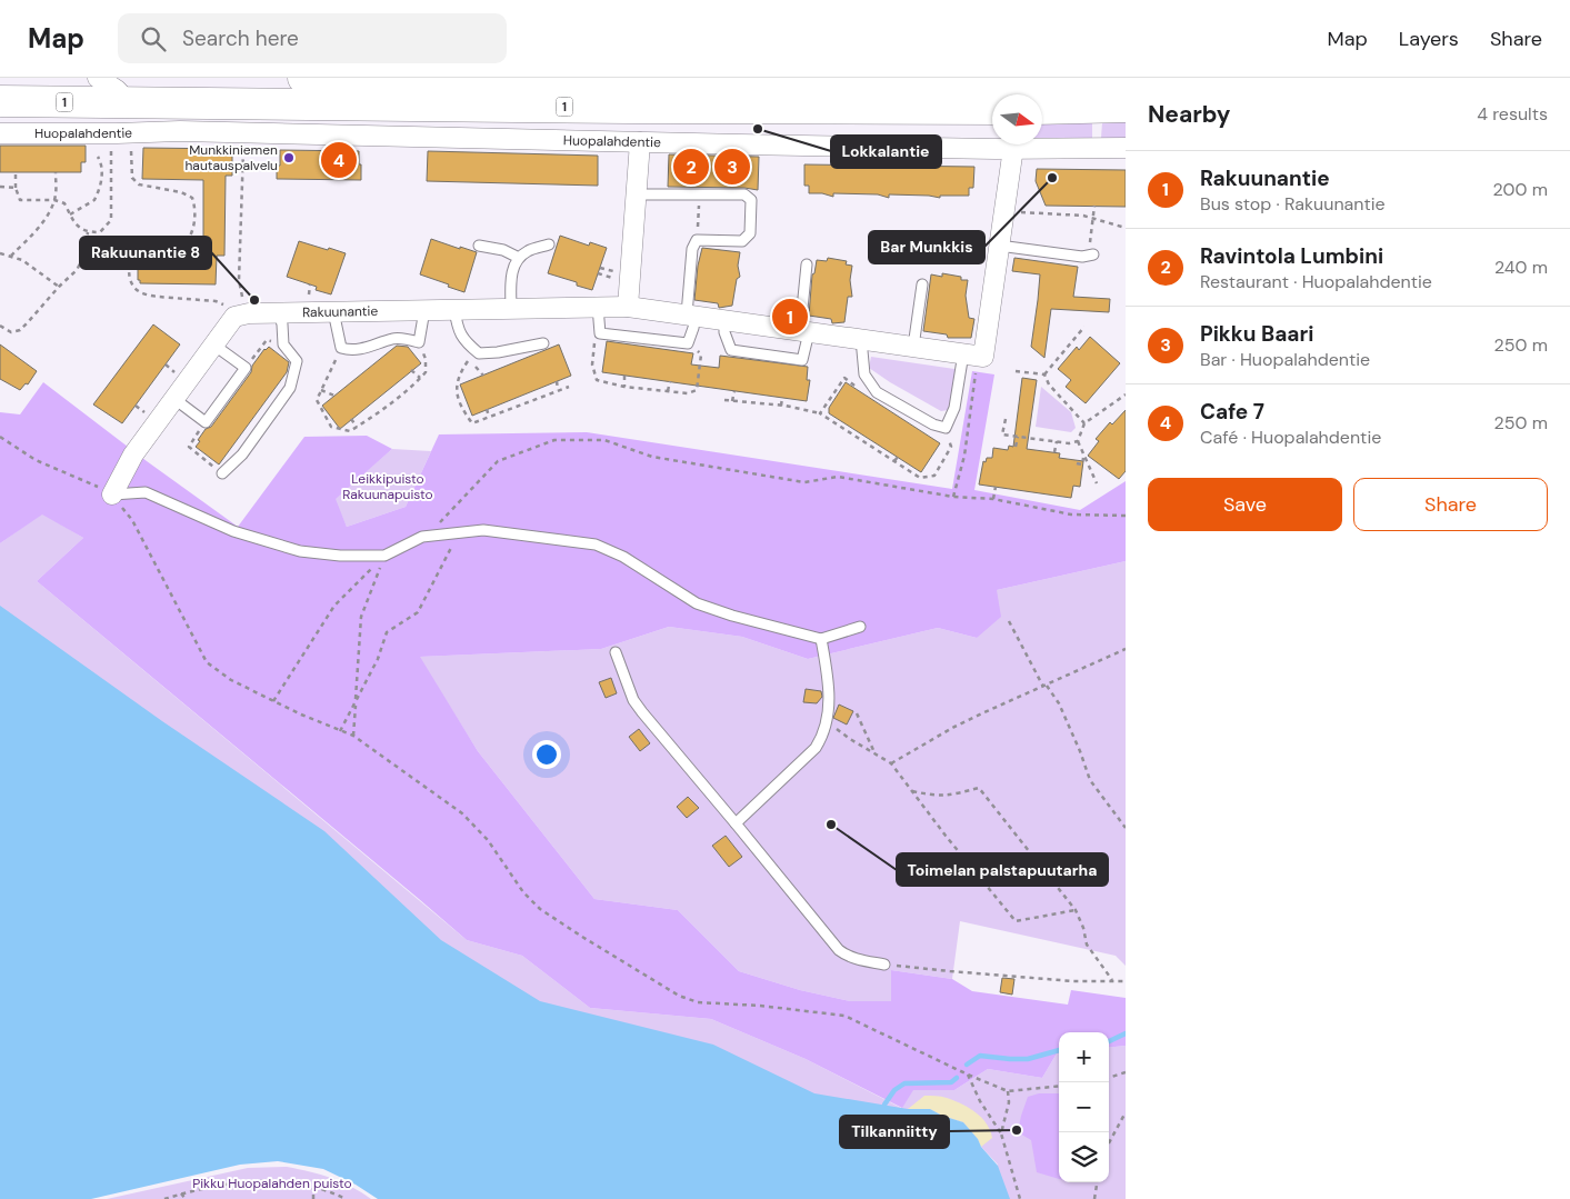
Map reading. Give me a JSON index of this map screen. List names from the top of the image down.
{
  "streets": {
    "main road": ["1"],
    "street": ["Huopalahdentie", "Rakuunantie"]
  },
  "crossings": [
    ["1", "Huopalahdentie"],
    ["Huopalahdentie", "Rakuunantie"]
  ],
  "parks": ["Leikkipuisto Rakuunapuisto", "Pikku Huopalahden puisto"],
  "places": [
    "Lokkalantie",
    "Munkkiniemen hautauspalvelu",
    "Bar Munkkis",
    "Rakuunantie 8",
    "Toimelan palstapuutarha",
    "Tilkanniitty"
  ],
  "north": "right",
  "page": {
    "header": "Map",
    "search": "Search here",
    "nav": ["Map", "Layers", "Share"],
    "heading": ["Nearby", "4 results"],
    "pins": [
      "4",
      "2",
      "3",
      "1"
    ],
    "list": [
      {
        "mark": "1",
        "name": "Rakuunantie",
        "note": "Bus stop · Rakuunantie",
        "value": "200 m"
      },
      {
        "mark": "2",
        "name": "Ravintola Lumbini",
        "note": "Restaurant · Huopalahdentie",
        "value": "240 m"
      },
      {
        "mark": "3",
        "name": "Pikku Baari",
        "note": "Bar · Huopalahdentie",
        "value": "250 m"
      },
      {
        "mark": "4",
        "name": "Cafe 7",
        "note": "Café · Huopalahdentie",
        "value": "250 m"
      }
    ],
    "buttons": ["Save", "Share"],
    "map_buttons": ["+", "−"]
  }
}
